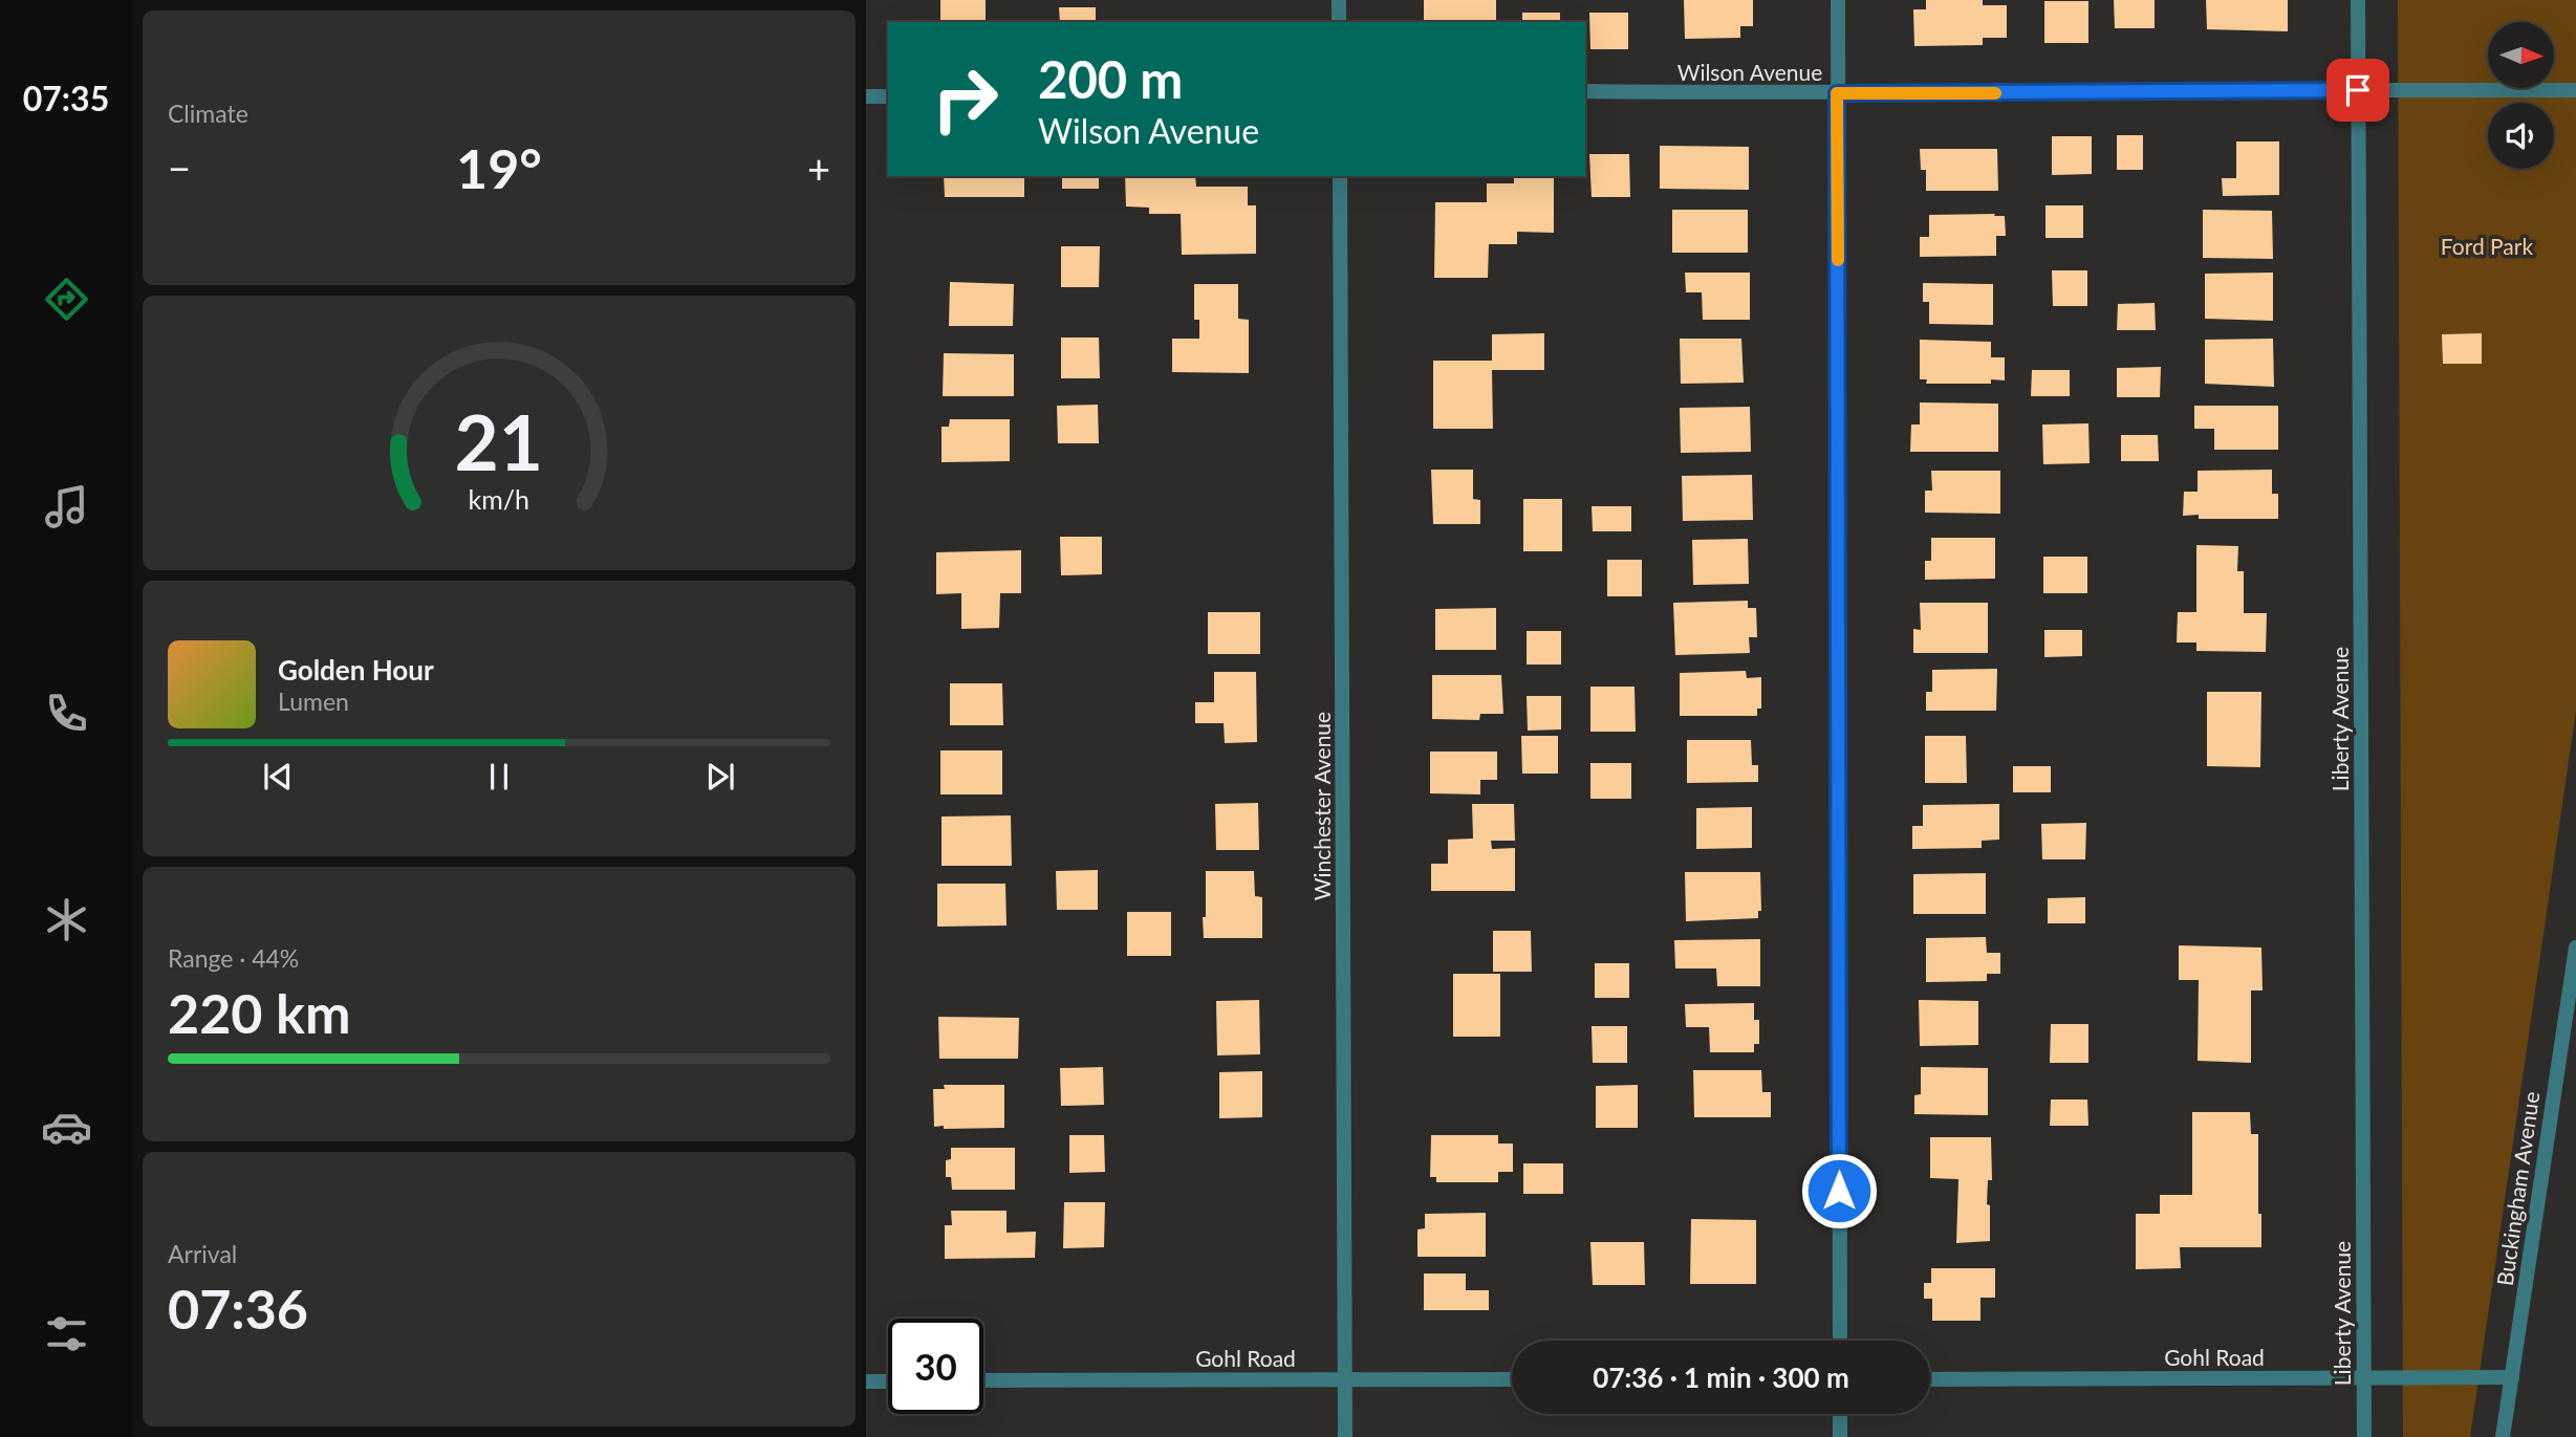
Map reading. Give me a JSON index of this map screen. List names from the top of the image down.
{
  "streets": {
    "street": [
      "Wilson Avenue",
      "Liberty Avenue",
      "Winchester Avenue",
      "Buckingham Avenue",
      "Gohl Road"
    ]
  },
  "crossings": [
    ["Wilson Avenue", "Liberty Avenue"],
    ["Liberty Avenue", "Gohl Road"],
    ["Winchester Avenue", "Gohl Road"],
    ["Buckingham Avenue", "Gohl Road"]
  ],
  "parks": ["Ford Park"],
  "north": "right",
  "page": {
    "tabs": "07:35",
    "tile": [
      "Climate",
      ["Range · 44%", "220 km"],
      ["Arrival", "07:36"]
    ],
    "turn": ["200 m", "Wilson Avenue"],
    "heat": ["−", "19°", "+"],
    "song": ["Golden Hour", "Lumen"],
    "limit": "30",
    "trip": "07:36 · 1 min · 300 m",
    "gauge": ["21", "km/h"]
  }
}
